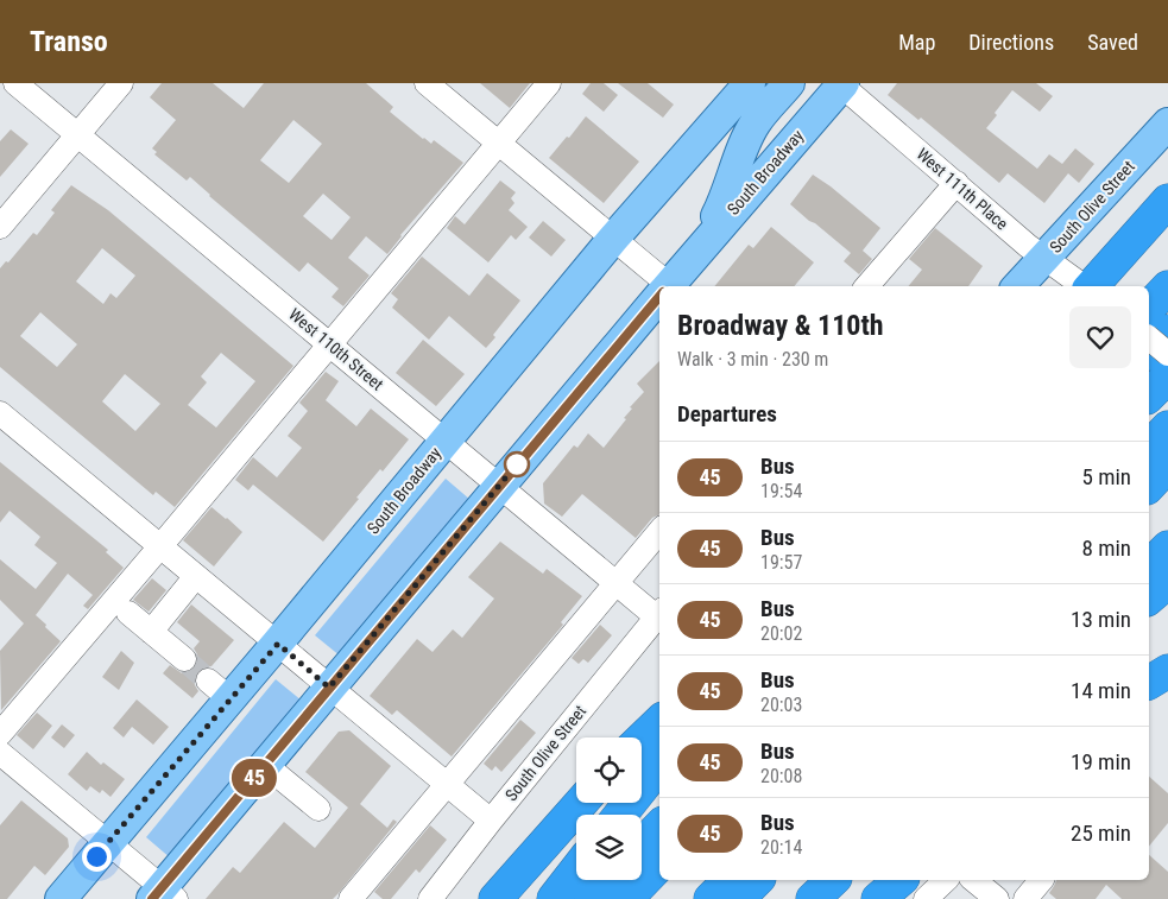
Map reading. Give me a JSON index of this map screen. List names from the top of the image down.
{
  "streets": {
    "main road": ["South Broadway", "South Olive Street"],
    "street": ["West 111th Place", "West 110th Street"]
  },
  "crossings": [
    ["South Broadway", "West 111th Place"],
    ["South Broadway", "West 110th Street"],
    ["West 111th Place", "South Olive Street"],
    ["South Olive Street", "West 110th Street"]
  ],
  "lines": ["bus line 45"],
  "page": {
    "header": "Transo",
    "nav": ["Map", "Directions", "Saved"],
    "on_map": "45",
    "heading": [
      ["Broadway & 110th", "Walk · 3 min · 230 m"],
      "Departures"
    ],
    "list": [
      {
        "mark": "45",
        "name": "Bus",
        "note": "19:54",
        "value": "5 min"
      },
      {
        "mark": "45",
        "name": "Bus",
        "note": "19:57",
        "value": "8 min"
      },
      {
        "mark": "45",
        "name": "Bus",
        "note": "20:02",
        "value": "13 min"
      },
      {
        "mark": "45",
        "name": "Bus",
        "note": "20:03",
        "value": "14 min"
      },
      {
        "mark": "45",
        "name": "Bus",
        "note": "20:08",
        "value": "19 min"
      },
      {
        "mark": "45",
        "name": "Bus",
        "note": "20:14",
        "value": "25 min"
      }
    ]
  }
}
